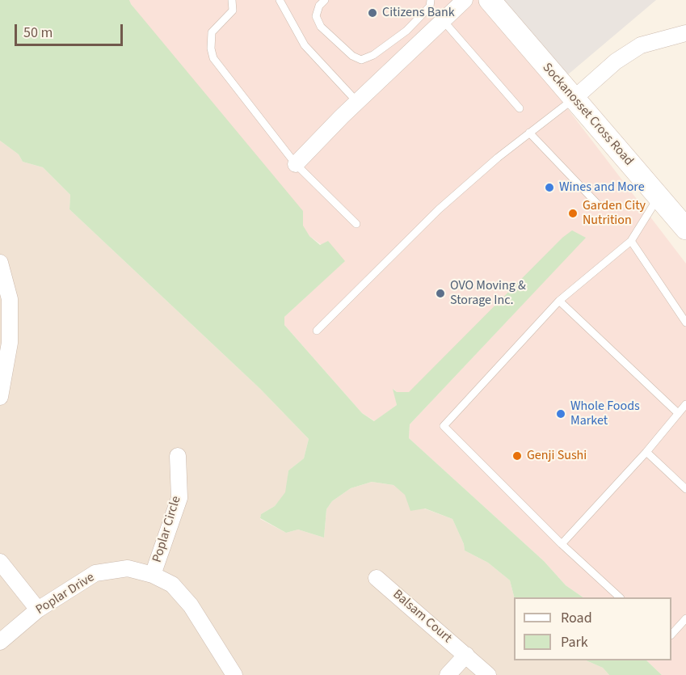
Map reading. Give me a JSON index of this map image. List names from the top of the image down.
{
  "streets": {
    "street": [
      "Sockanosset Cross Road",
      "Poplar Circle",
      "Poplar Drive",
      "Balsam Court"
    ]
  },
  "crossings": [
    ["Poplar Circle", "Poplar Drive"]
  ],
  "places": [
    "Citizens Bank",
    "Wines and More",
    "Garden City Nutrition",
    "OVO Moving & Storage Inc.",
    "Whole Foods Market",
    "Genji Sushi"
  ],
  "legend": ["Road", "Park"],
  "scale_bar": "50 m"
}
